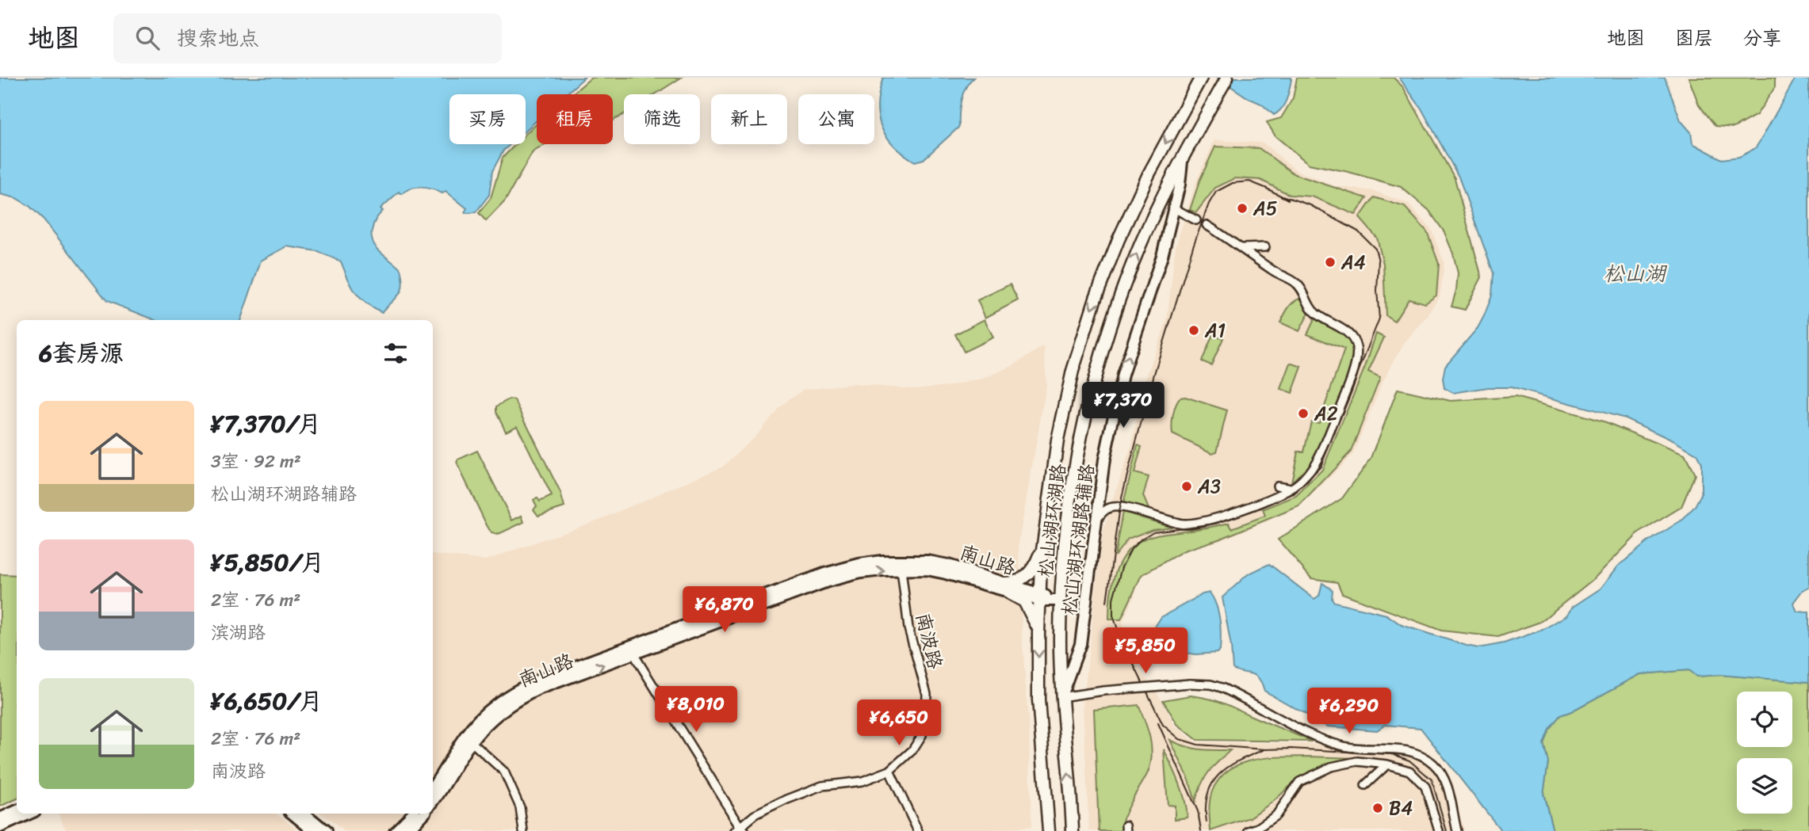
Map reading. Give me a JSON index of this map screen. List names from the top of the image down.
{
  "streets": {
    "main road": ["松山湖环湖路", "松山湖环湖路辅路", "南山路"],
    "street": ["南波路"]
  },
  "crossings": [
    ["松山湖环湖路", "松山湖环湖路辅路"],
    ["松山湖环湖路", "南山路"],
    ["南山路", "南波路"]
  ],
  "one_way": ["松山湖环湖路辅路"],
  "water": ["松山湖"],
  "places": [
    "A5",
    "A4",
    "A1",
    "A2",
    "A3",
    "B4"
  ],
  "page": {
    "header": "地图",
    "search": "搜索地点",
    "nav": ["地图", "图层", "分享"],
    "chip": [
      "买房",
      "租房",
      "筛选",
      "新上",
      "公寓"
    ],
    "heading": "6套房源",
    "price": [
      "¥7,370",
      "¥6,870",
      "¥5,850",
      "¥8,010",
      "¥6,290",
      "¥6,650"
    ],
    "list": [
      {
        "name": "¥7,370/月",
        "note": "3室 · 92 m² · 松山湖环湖路辅路"
      },
      {
        "name": "¥5,850/月",
        "note": "2室 · 76 m² · 滨湖路"
      },
      {
        "name": "¥6,650/月",
        "note": "2室 · 76 m² · 南波路"
      }
    ]
  }
}
